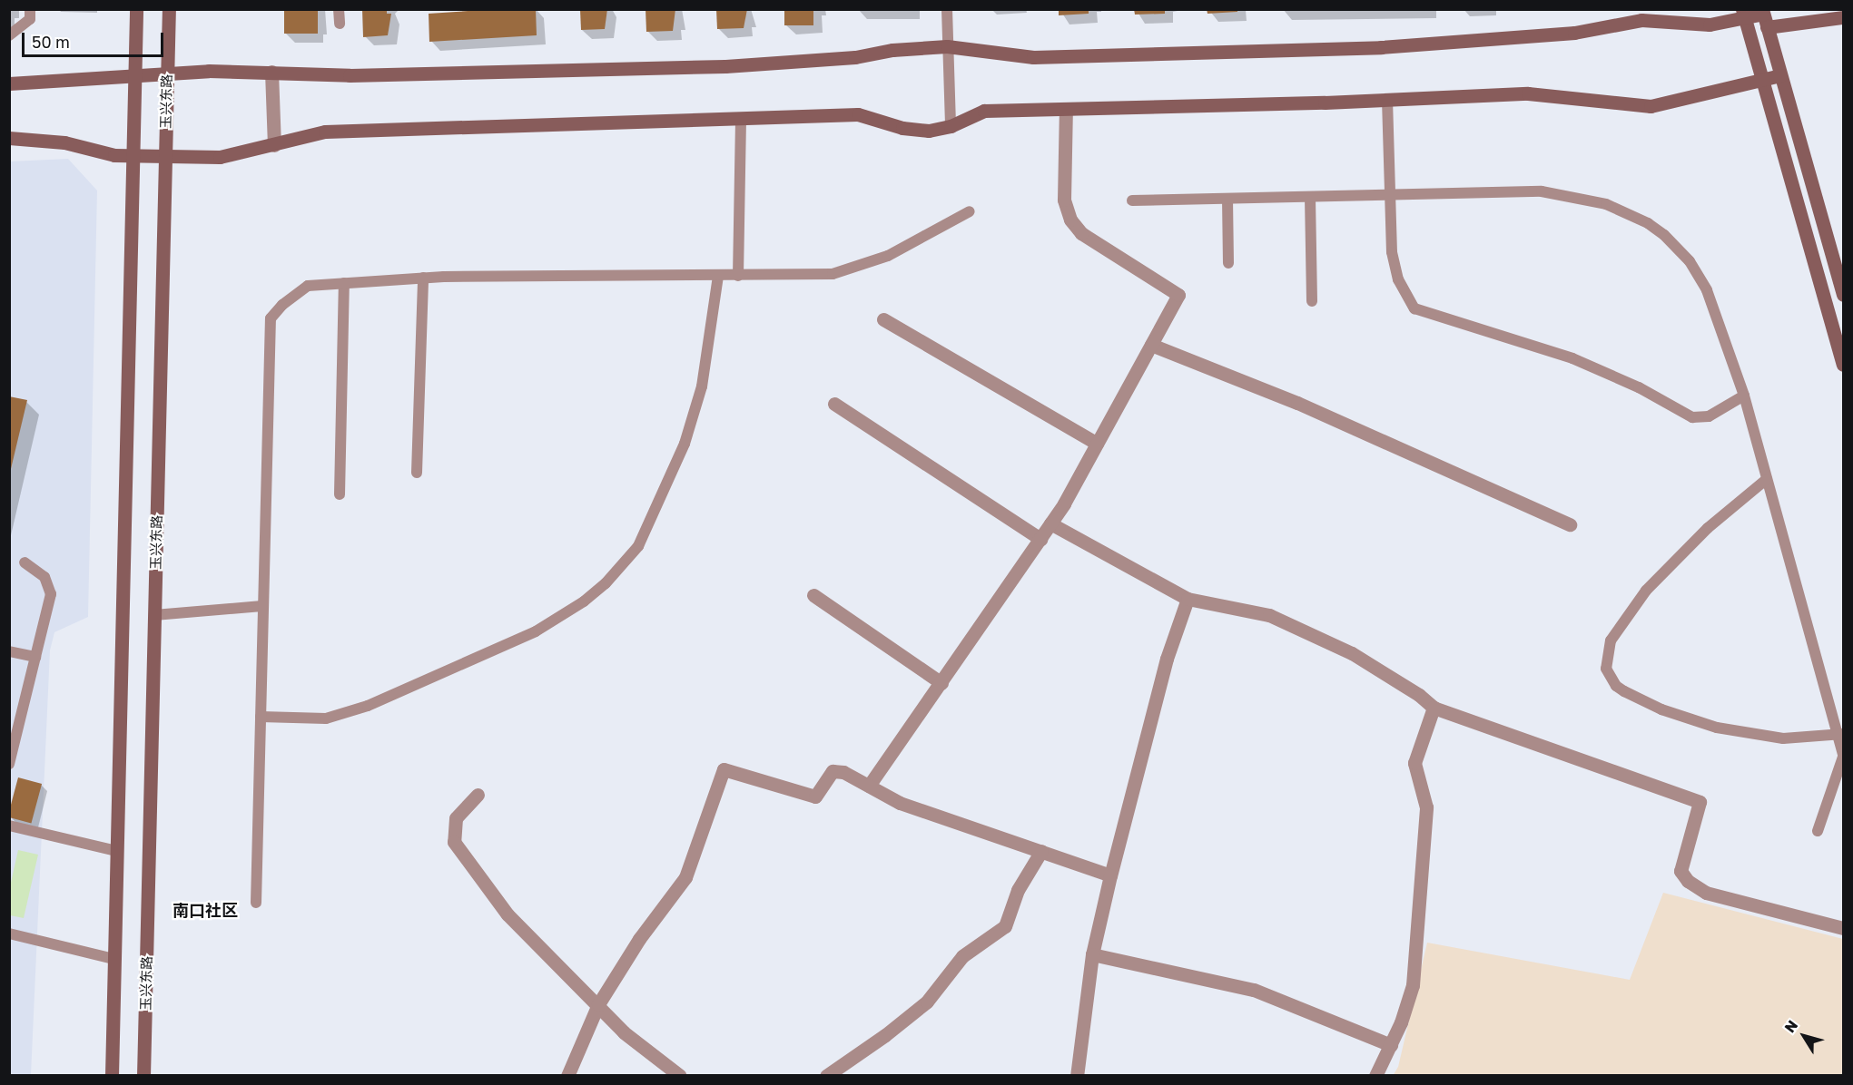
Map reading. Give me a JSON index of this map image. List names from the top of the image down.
{
  "streets": {
    "street": ["玉兴东路"]
  },
  "districts": ["南口社区"],
  "scale_bar": "50 m",
  "north": "top left"
}
